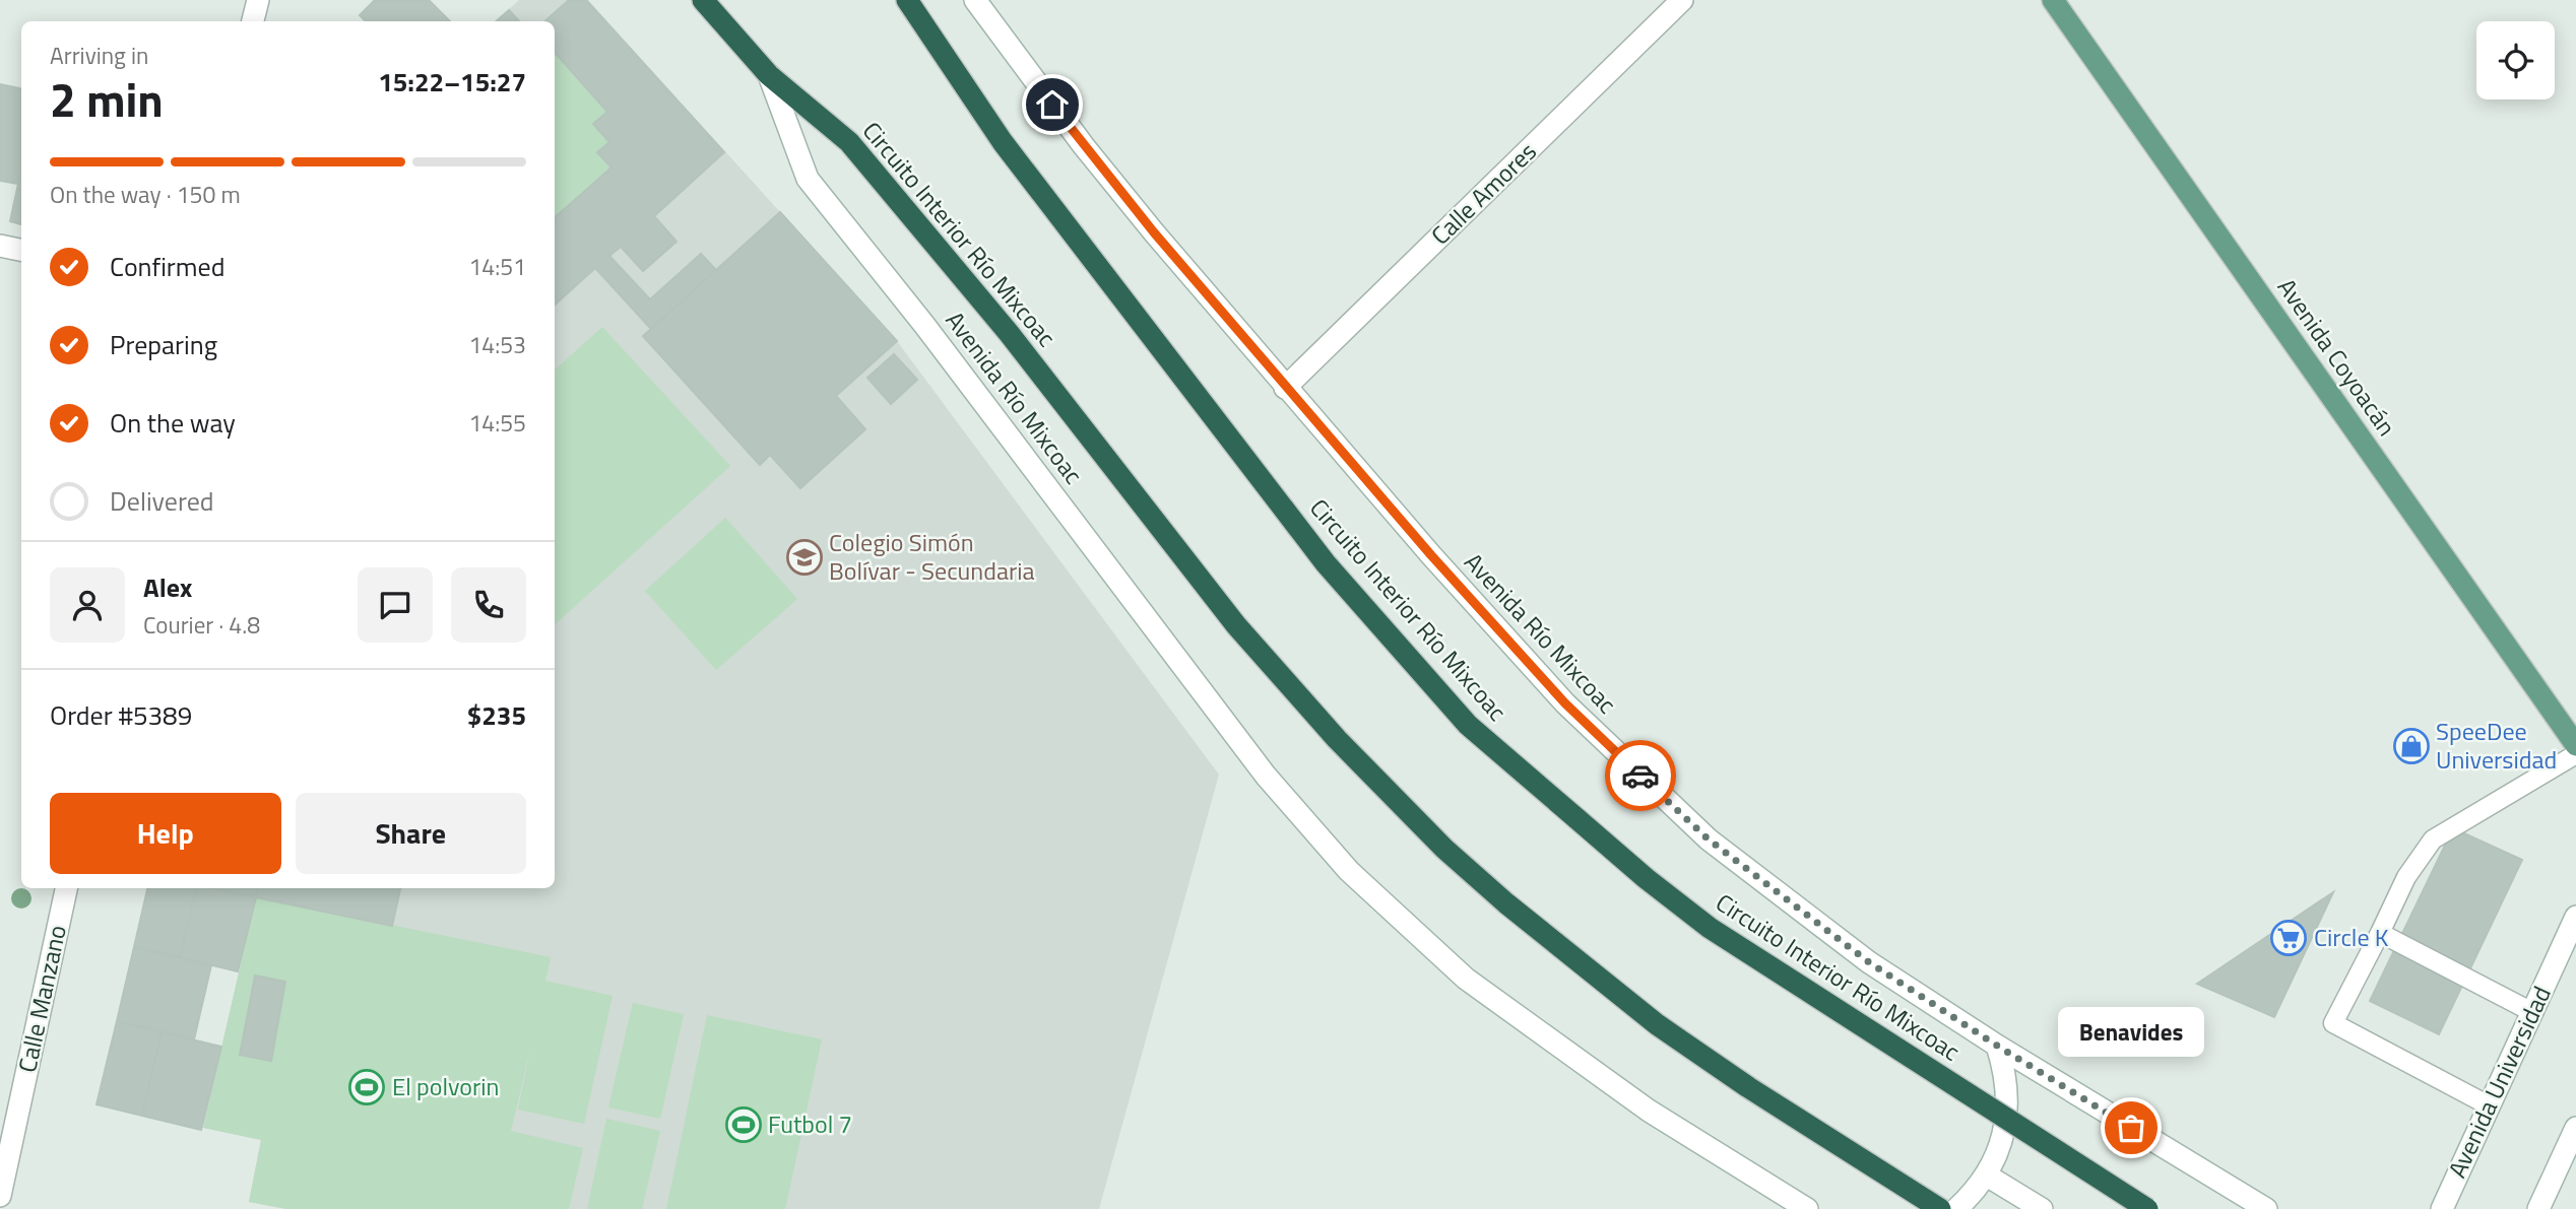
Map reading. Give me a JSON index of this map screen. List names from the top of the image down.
{
  "streets": {
    "highway": ["Circuito Interior Río Mixcoac", "Avenida Río Mixcoac"],
    "main road": [
      "Calle Amores",
      "Avenida Coyoacán",
      "Calle Manzano",
      "Avenida Universidad"
    ]
  },
  "crossings": [
    ["Calle Amores", "Avenida Río Mixcoac"],
    ["Circuito Interior Río Mixcoac", "Avenida Río Mixcoac"]
  ],
  "places": {
    "school or university": ["Colegio Simón Bolívar - Secundaria"],
    "shop": ["SpeeDee Universidad"],
    "supermarket": ["Circle K"],
    "sports": ["El polvorin", "Futbol 7"],
    "other": ["Benavides"]
  },
  "page": {
    "heading": ["2 min", "Arriving in", "15:22–15:27"],
    "panel": [
      "Alex",
      "Courier · 4.8",
      "Order #5389",
      "$235"
    ],
    "bar": "On the way · 150 m",
    "list": [
      ["Confirmed", "14:51"],
      ["Preparing", "14:53"],
      ["On the way", "14:55"],
      "Delivered"
    ],
    "buttons": ["Help", "Share"],
    "bubble": "Benavides"
  }
}
